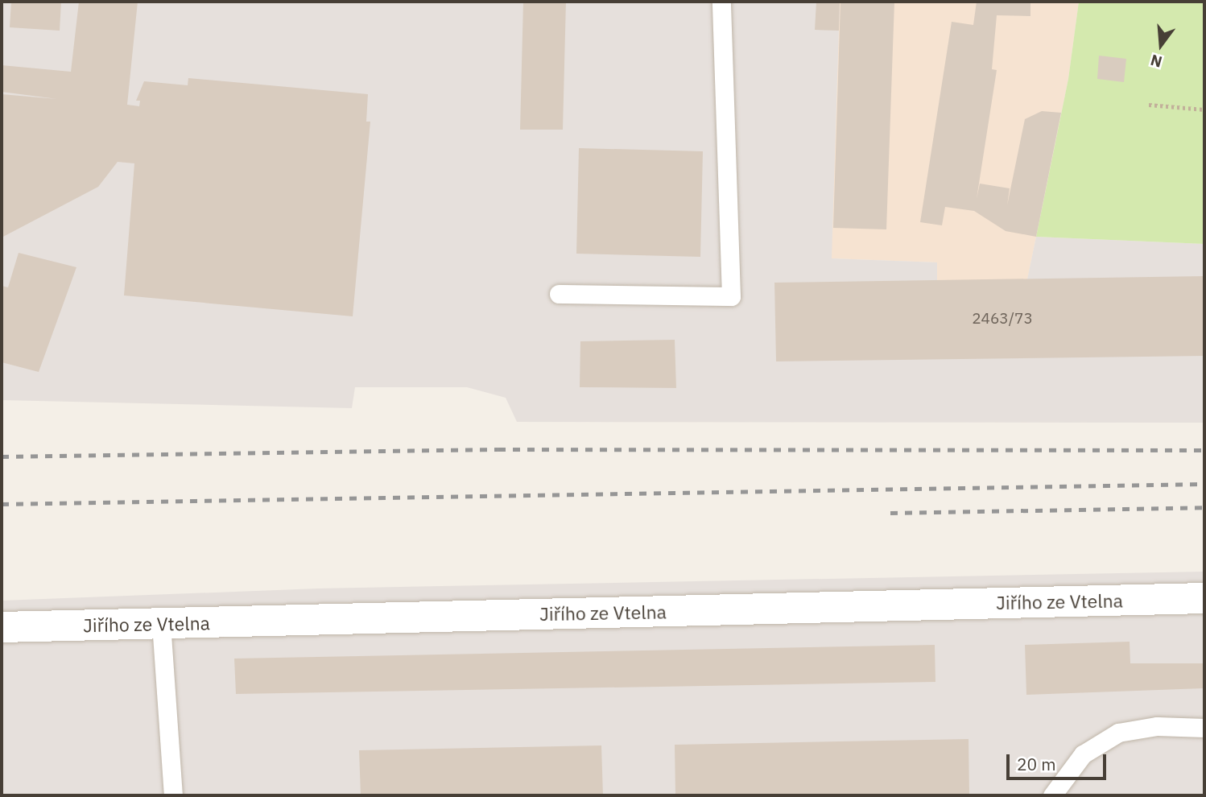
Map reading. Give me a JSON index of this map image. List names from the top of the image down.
{
  "streets": {
    "street": ["Jiřího ze Vtelna"]
  },
  "house_numbers": ["2463/73"],
  "scale_bar": "20 m",
  "north": "bottom"
}
